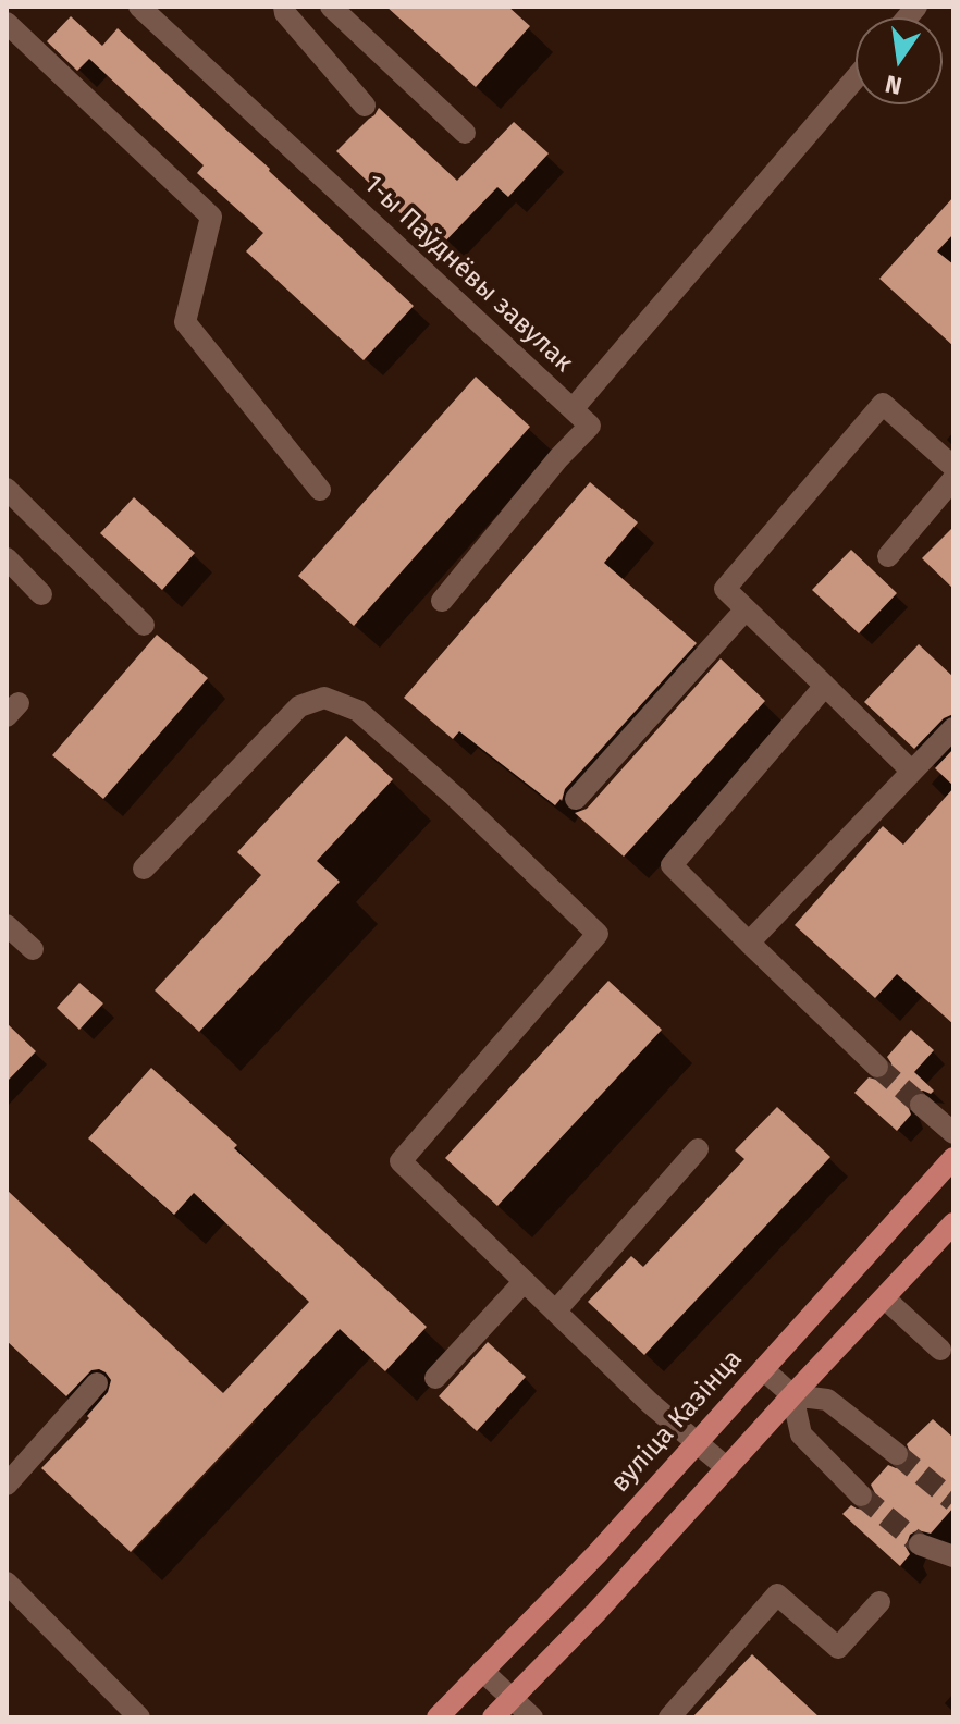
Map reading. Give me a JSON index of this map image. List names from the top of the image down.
{
  "streets": {
    "main road": ["вуліца Казінца"],
    "street": ["1-ы Паўднёвы завулак"]
  },
  "north": "bottom"
}
